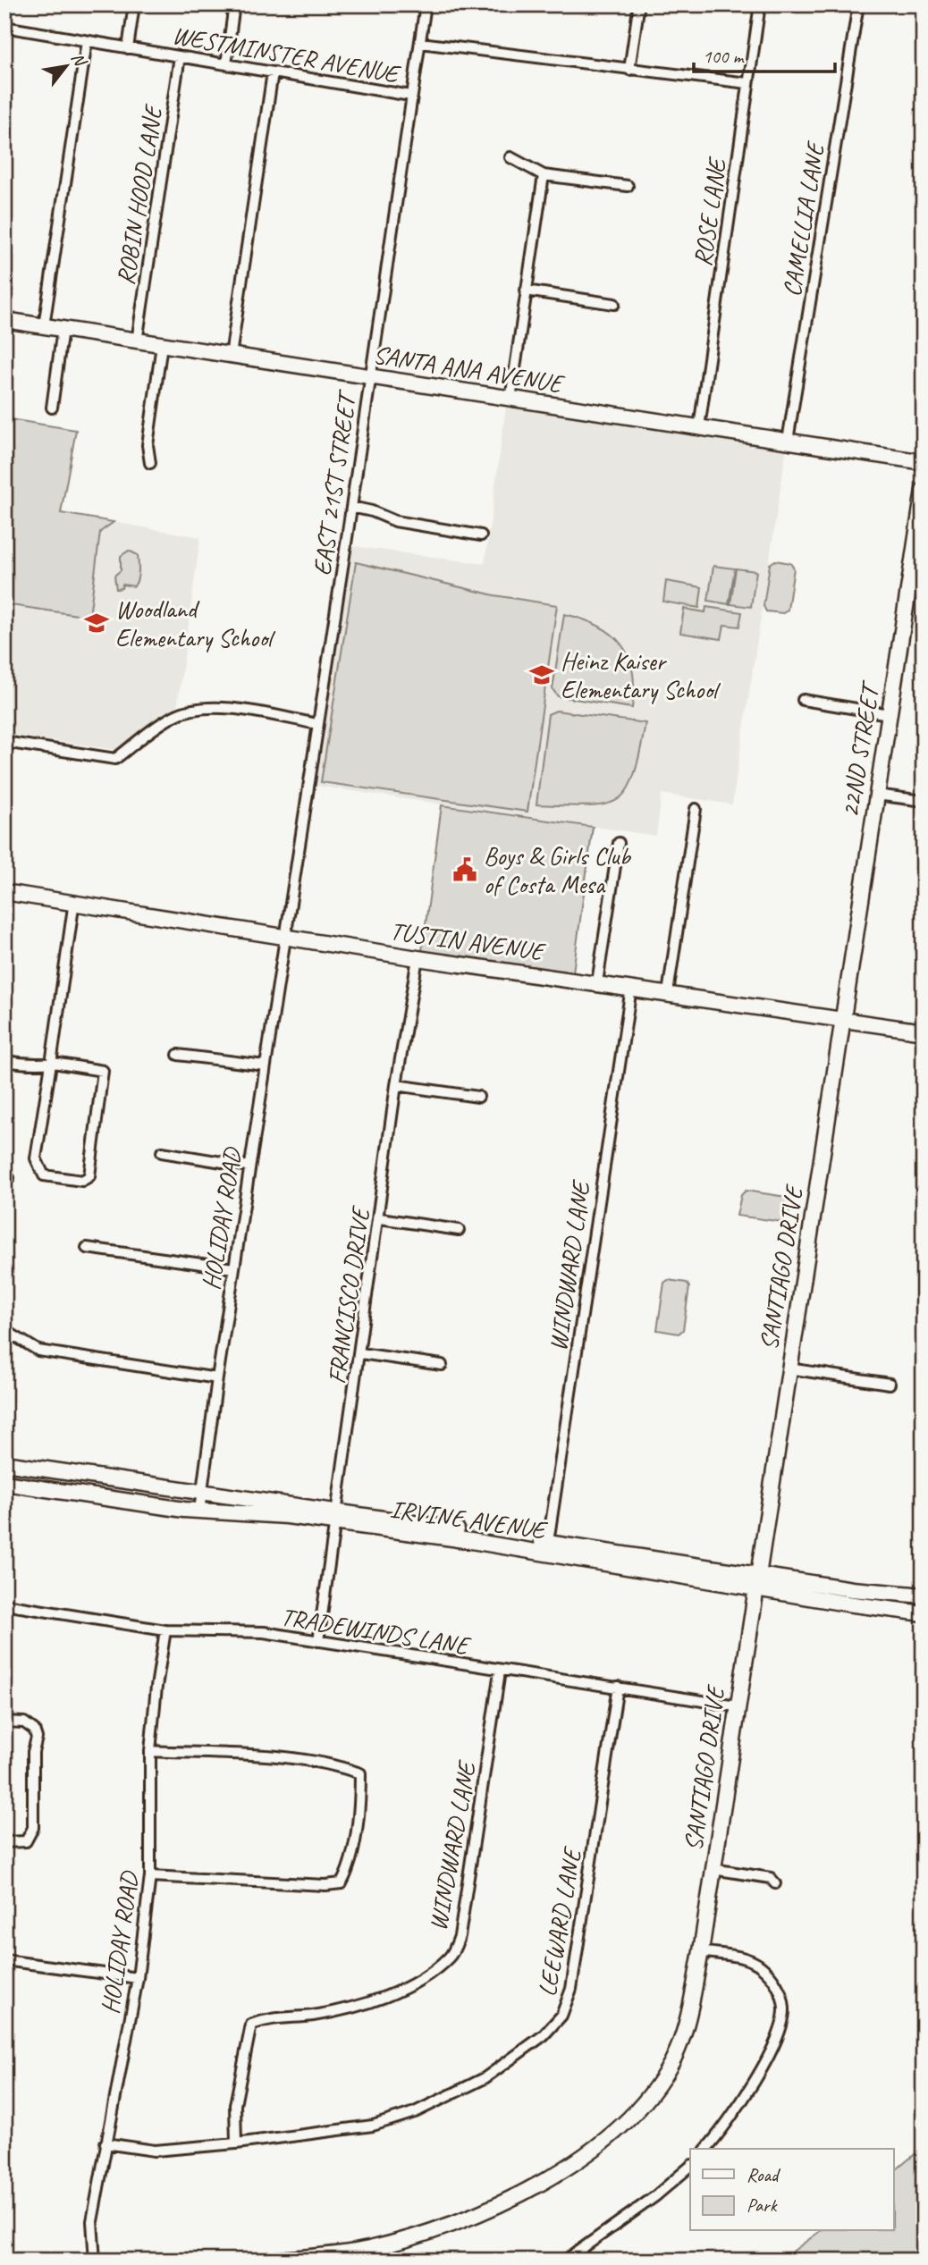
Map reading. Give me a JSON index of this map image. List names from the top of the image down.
{
  "streets": {
    "street": [
      "WESTMINSTER AVENUE",
      "ROBIN HOOD LANE",
      "ROSE LANE",
      "CAMELLIA LANE",
      "SANTA ANA AVENUE",
      "EAST 21ST STREET",
      "22ND STREET",
      "TUSTIN AVENUE",
      "HOLIDAY ROAD",
      "WINDWARD LANE",
      "SANTIAGO DRIVE",
      "FRANCISCO DRIVE",
      "IRVINE AVENUE",
      "TRADEWINDS LANE",
      "LEEWARD LANE"
    ]
  },
  "crossings": [
    ["WESTMINSTER AVENUE", "ROBIN HOOD LANE"],
    ["WESTMINSTER AVENUE", "ROSE LANE"],
    ["WESTMINSTER AVENUE", "EAST 21ST STREET"],
    ["ROBIN HOOD LANE", "SANTA ANA AVENUE"],
    ["ROSE LANE", "SANTA ANA AVENUE"],
    ["CAMELLIA LANE", "SANTA ANA AVENUE"],
    ["SANTA ANA AVENUE", "EAST 21ST STREET"],
    ["EAST 21ST STREET", "TUSTIN AVENUE"],
    ["EAST 21ST STREET", "HOLIDAY ROAD"],
    ["22ND STREET", "TUSTIN AVENUE"],
    ["22ND STREET", "SANTIAGO DRIVE"],
    ["TUSTIN AVENUE", "HOLIDAY ROAD"],
    ["TUSTIN AVENUE", "WINDWARD LANE"],
    ["TUSTIN AVENUE", "SANTIAGO DRIVE"],
    ["TUSTIN AVENUE", "FRANCISCO DRIVE"],
    ["HOLIDAY ROAD", "IRVINE AVENUE"],
    ["HOLIDAY ROAD", "TRADEWINDS LANE"],
    ["HOLIDAY ROAD", "LEEWARD LANE"],
    ["WINDWARD LANE", "IRVINE AVENUE"],
    ["WINDWARD LANE", "TRADEWINDS LANE"],
    ["WINDWARD LANE", "LEEWARD LANE"],
    ["SANTIAGO DRIVE", "IRVINE AVENUE"],
    ["SANTIAGO DRIVE", "TRADEWINDS LANE"],
    ["FRANCISCO DRIVE", "IRVINE AVENUE"],
    ["FRANCISCO DRIVE", "TRADEWINDS LANE"],
    ["TRADEWINDS LANE", "LEEWARD LANE"]
  ],
  "places": {
    "school or university": ["Woodland Elementary School", "Heinz Kaiser Elementary School"],
    "public building": ["Boys & Girls Club of Costa Mesa"]
  },
  "legend": ["Road", "Park"],
  "scale_bar": "100 m",
  "north": "top right"
}
